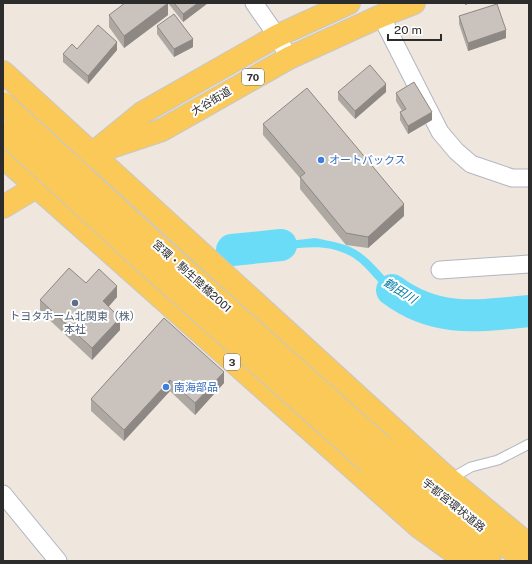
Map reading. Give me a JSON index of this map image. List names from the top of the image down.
{
  "streets": {
    "main road": [
      "70",
      "大谷街道",
      "宮環・駒生陸橋2001",
      "3",
      "宇都宮環状道路"
    ]
  },
  "crossings": [
    ["大谷街道", "3"],
    ["宮環・駒生陸橋2001", "宇都宮環状道路"]
  ],
  "water": ["鶴田川"],
  "places": ["オートバックス", "トヨタホーム北関東（株） 本社", "南海部品"],
  "scale_bar": "20 m"
}
